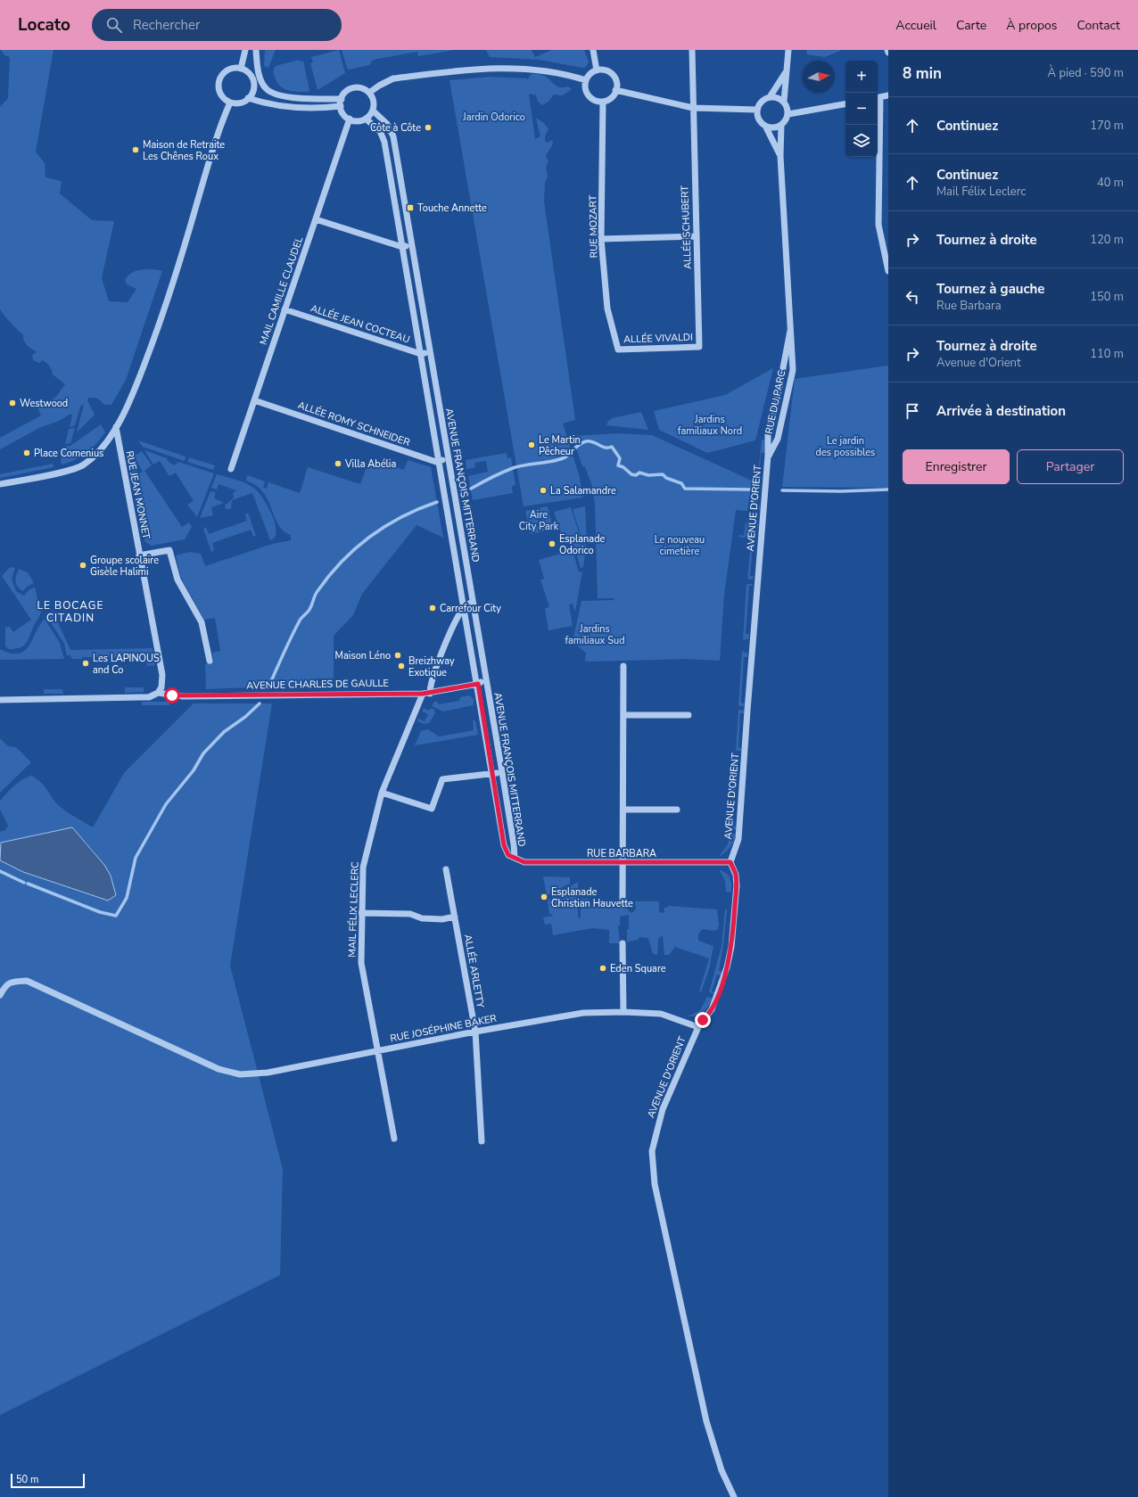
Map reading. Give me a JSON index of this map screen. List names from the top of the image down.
{
  "streets": {
    "street": [
      "RUE MOZART",
      "ALLÉE SCHUBERT",
      "MAIL CAMILLE CLAUDEL",
      "ALLÉE JEAN COCTEAU",
      "ALLÉE VIVALDI",
      "RUE DU PARC",
      "ALLÉE ROMY SCHNEIDER",
      "AVENUE FRANÇOIS MITTERRAND",
      "RUE JEAN MONNET",
      "AVENUE D'ORIENT",
      "AVENUE CHARLES DE GAULLE",
      "RUE BARBARA",
      "MAIL FÉLIX LECLERC",
      "ALLÉE ARLETTY",
      "RUE JOSÉPHINE BAKER"
    ]
  },
  "crossings": [
    ["RUE MOZART", "ALLÉE VIVALDI"],
    ["ALLÉE SCHUBERT", "ALLÉE VIVALDI"],
    ["MAIL CAMILLE CLAUDEL", "ALLÉE JEAN COCTEAU"],
    ["MAIL CAMILLE CLAUDEL", "ALLÉE ROMY SCHNEIDER"],
    ["MAIL CAMILLE CLAUDEL", "AVENUE FRANÇOIS MITTERRAND"],
    ["ALLÉE JEAN COCTEAU", "AVENUE FRANÇOIS MITTERRAND"],
    ["RUE DU PARC", "AVENUE D'ORIENT"],
    ["ALLÉE ROMY SCHNEIDER", "AVENUE FRANÇOIS MITTERRAND"],
    ["AVENUE FRANÇOIS MITTERRAND", "RUE BARBARA"],
    ["RUE JEAN MONNET", "AVENUE CHARLES DE GAULLE"],
    ["AVENUE D'ORIENT", "RUE BARBARA"],
    ["AVENUE D'ORIENT", "RUE JOSÉPHINE BAKER"],
    ["AVENUE CHARLES DE GAULLE", "MAIL FÉLIX LECLERC"],
    ["MAIL FÉLIX LECLERC", "RUE JOSÉPHINE BAKER"],
    ["ALLÉE ARLETTY", "RUE JOSÉPHINE BAKER"]
  ],
  "districts": ["LE BOCAGE CITADIN"],
  "parks": [
    "Jardin Odorico",
    "Jardins familiaux Nord",
    "Le jardin des possibles",
    "Aire City Park",
    "Le nouveau cimetière",
    "Jardins familiaux Sud"
  ],
  "places": {
    "other": [
      "Côte à Côte",
      "Maison de Retraite Les Chênes Roux",
      "Westwood",
      "Le Martin Pêcheur",
      "Place Comenius",
      "Villa Abélia",
      "La Salamandre",
      "Esplanade Odorico",
      "Groupe scolaire Gisèle Halimi",
      "Carrefour City",
      "Maison Léno",
      "Les LAPINOUS and Co",
      "Breizhway Exotique",
      "Esplanade Christian Hauvette",
      "Eden Square"
    ],
    "transit": ["Touche Annette"]
  },
  "scale_bar": "50 m",
  "north": "right",
  "page": {
    "header": "Locato",
    "search": "Rechercher",
    "nav": [
      "Accueil",
      "Carte",
      "À propos",
      "Contact"
    ],
    "heading": ["8 min", "À pied · 590 m"],
    "map_buttons": ["+", "−"],
    "list": [
      ["Continuez", "170 m"],
      ["Continuez", "Mail Félix Leclerc", "40 m"],
      ["Tournez à droite", "120 m"],
      ["Tournez à gauche", "Rue Barbara", "150 m"],
      ["Tournez à droite", "Avenue d'Orient", "110 m"],
      "Arrivée à destination"
    ],
    "buttons": ["Enregistrer", "Partager"],
    "scale": "50 m"
  }
}
